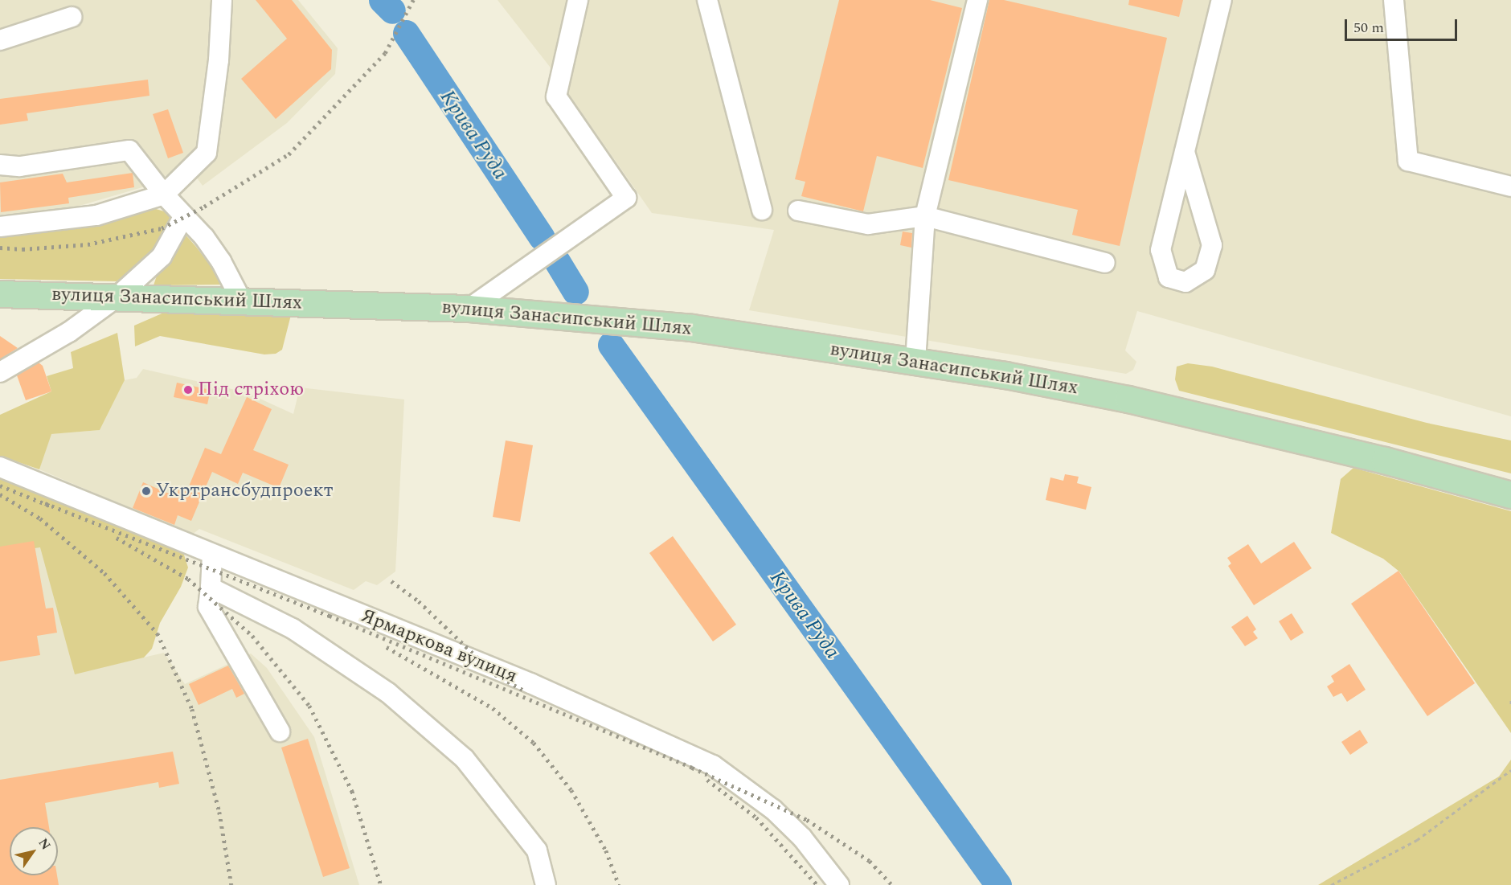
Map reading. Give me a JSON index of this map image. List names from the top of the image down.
{
  "streets": {
    "main road": ["вулиця Занасипський Шлях"],
    "street": ["Ярмаркова вулиця"]
  },
  "water": ["Крива Руда"],
  "places": ["Під стріхою", "Укртрансбудпроект"],
  "scale_bar": "50 m",
  "north": "top right"
}
